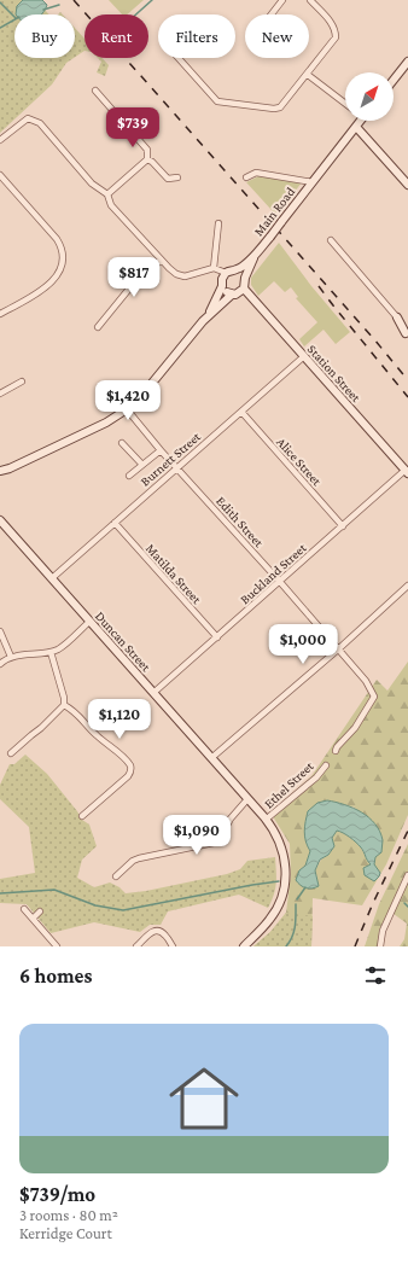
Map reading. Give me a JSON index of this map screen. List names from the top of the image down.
{
  "streets": {
    "street": [
      "Main Road",
      "Station Street",
      "Burnett Street",
      "Alice Street",
      "Edith Street",
      "Matilda Street",
      "Buckland Street",
      "Duncan Street",
      "Ethel Street"
    ]
  },
  "crossings": [
    ["Main Road", "Station Street"],
    ["Station Street", "Burnett Street"],
    ["Station Street", "Buckland Street"],
    ["Burnett Street", "Alice Street"],
    ["Burnett Street", "Edith Street"],
    ["Burnett Street", "Matilda Street"],
    ["Burnett Street", "Duncan Street"],
    ["Alice Street", "Buckland Street"],
    ["Edith Street", "Buckland Street"],
    ["Matilda Street", "Buckland Street"],
    ["Buckland Street", "Duncan Street"],
    ["Duncan Street", "Ethel Street"]
  ],
  "north": "top right",
  "page": {
    "chip": [
      "Buy",
      "Rent",
      "Filters",
      "New"
    ],
    "price": [
      "$739",
      "$817",
      "$1,420",
      "$1,000",
      "$1,120",
      "$1,090"
    ],
    "heading": "6 homes",
    "list": [
      {
        "name": "$739/mo",
        "note": "3 rooms · 80 m² · Kerridge Court"
      }
    ]
  }
}
